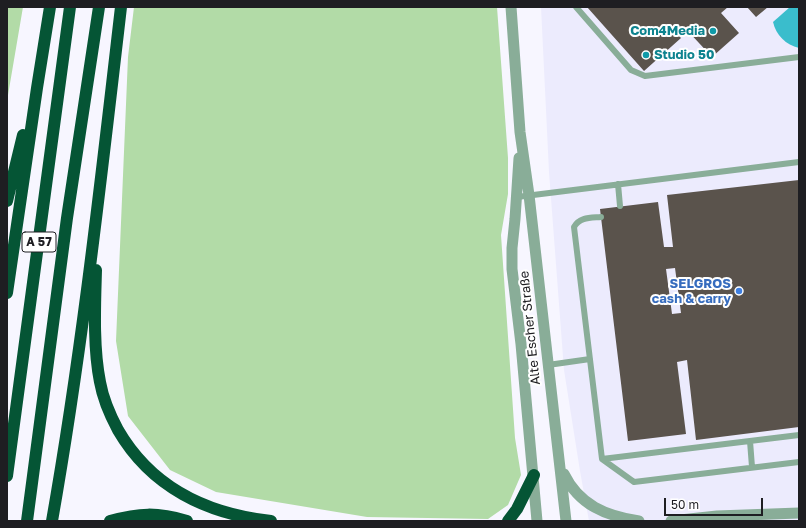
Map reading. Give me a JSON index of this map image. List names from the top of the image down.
{
  "streets": {
    "highway": ["A 57"],
    "street": ["Alte Escher Straße"]
  },
  "places": ["Com4Media", "Studio 50", "SELGROS cash & carry"],
  "scale_bar": "50 m"
}
